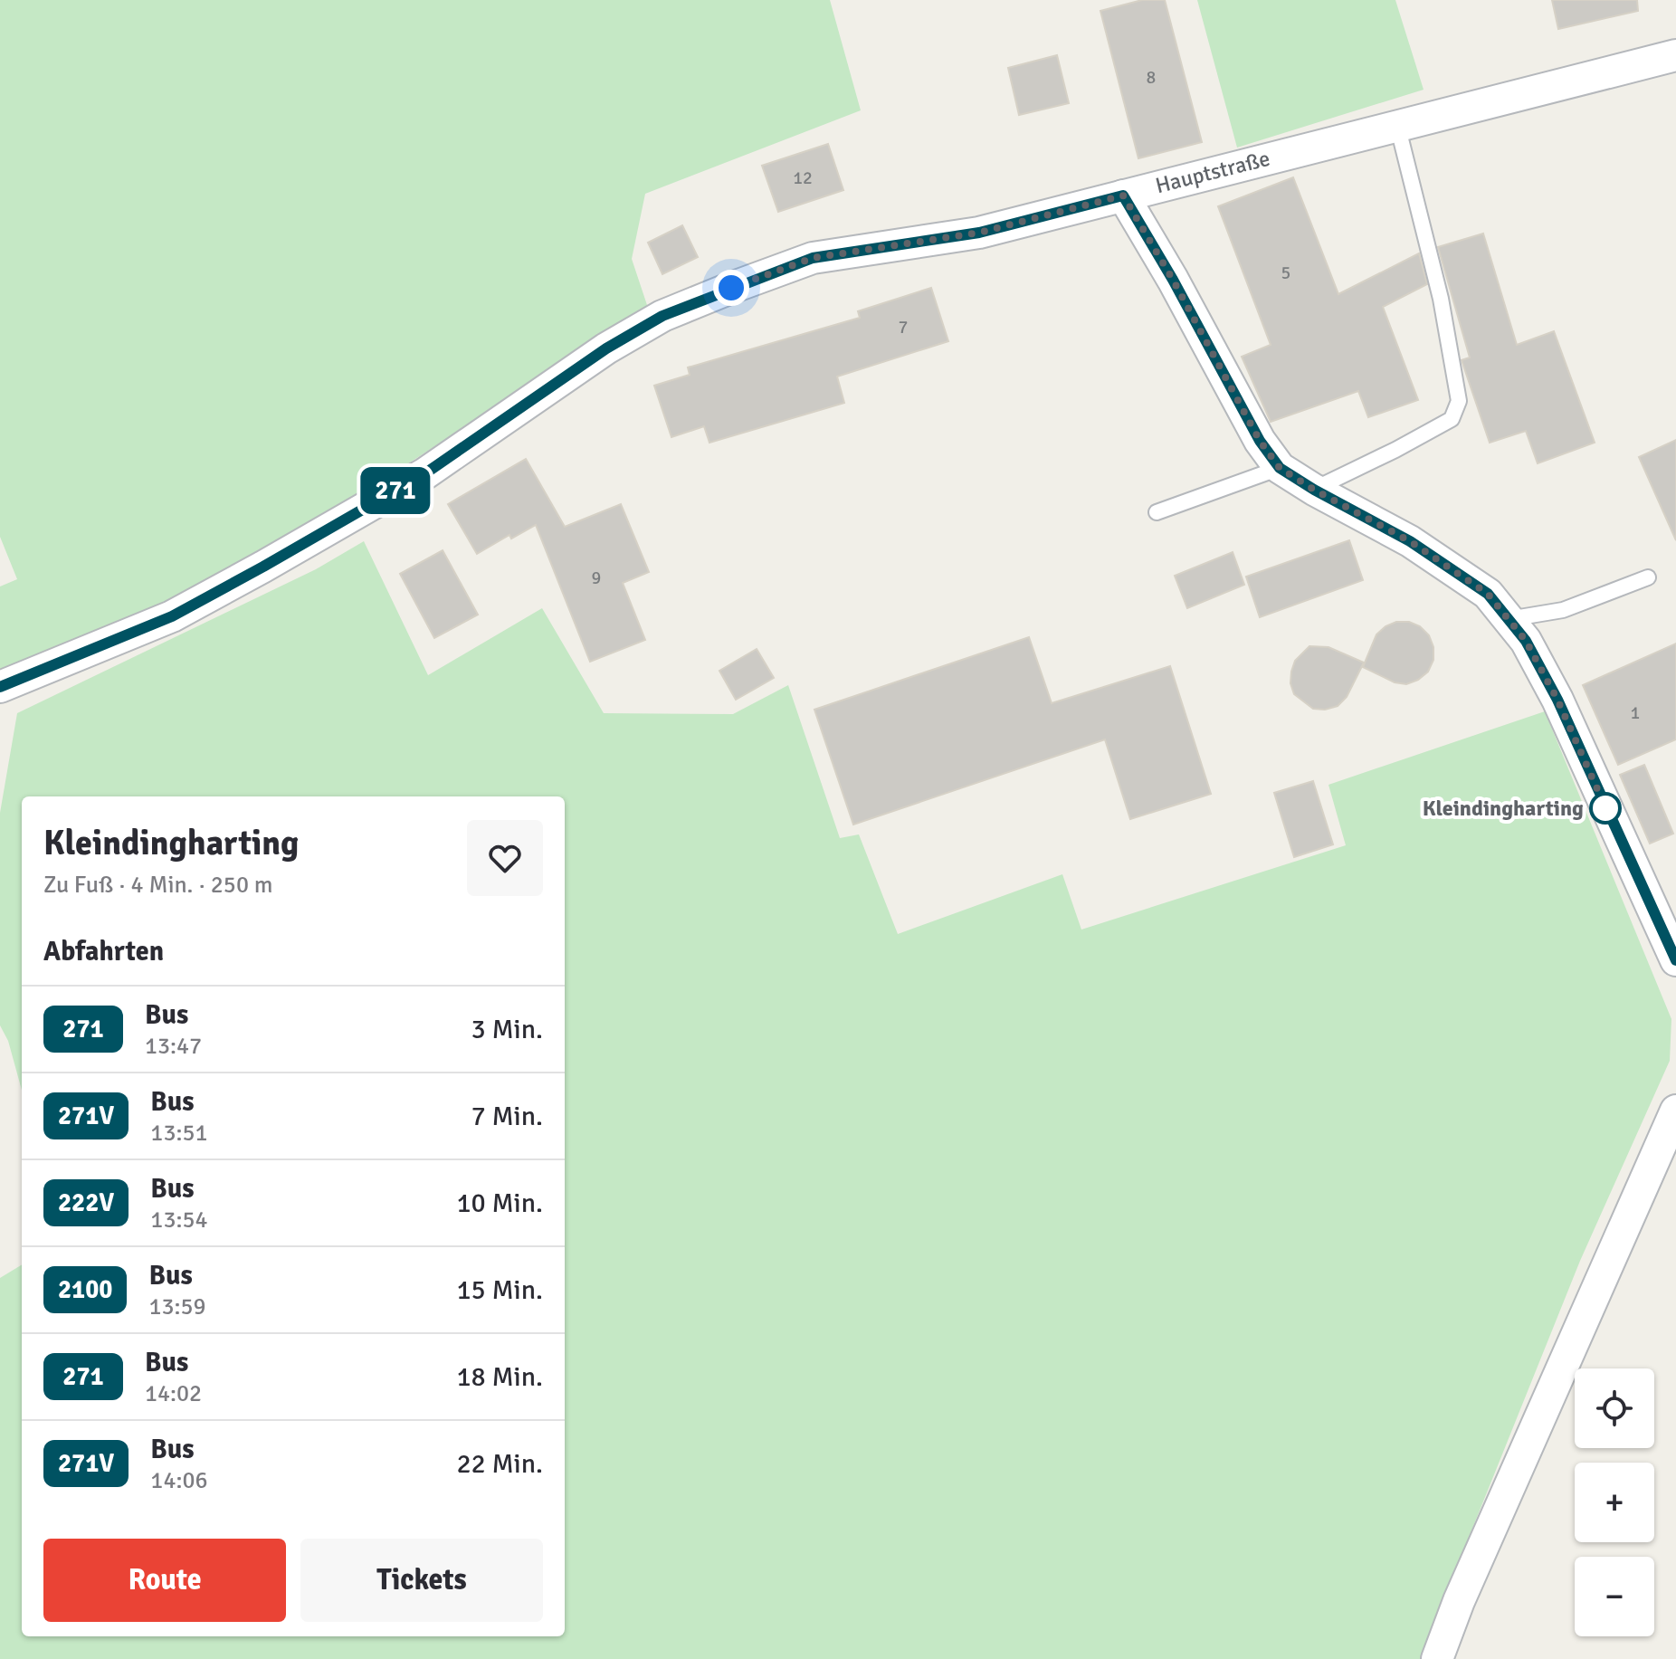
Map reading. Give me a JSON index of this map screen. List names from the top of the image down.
{
  "streets": {
    "street": ["Hauptstraße"]
  },
  "places": ["Kleindingharting"],
  "lines": ["bus line 271"],
  "house_numbers": [
    "8",
    "12",
    "5",
    "7",
    "9",
    "1"
  ],
  "page": {
    "on_map": "271",
    "heading": [
      ["Kleindingharting", "Zu Fuß · 4 Min. · 250 m"],
      "Abfahrten"
    ],
    "list": [
      {
        "mark": "271",
        "name": "Bus",
        "note": "13:47",
        "value": "3 Min."
      },
      {
        "mark": "271V",
        "name": "Bus",
        "note": "13:51",
        "value": "7 Min."
      },
      {
        "mark": "222V",
        "name": "Bus",
        "note": "13:54",
        "value": "10 Min."
      },
      {
        "mark": "2100",
        "name": "Bus",
        "note": "13:59",
        "value": "15 Min."
      },
      {
        "mark": "271",
        "name": "Bus",
        "note": "14:02",
        "value": "18 Min."
      },
      {
        "mark": "271V",
        "name": "Bus",
        "note": "14:06",
        "value": "22 Min."
      }
    ],
    "map_buttons": ["+", "−"],
    "buttons": ["Route", "Tickets"]
  }
}
